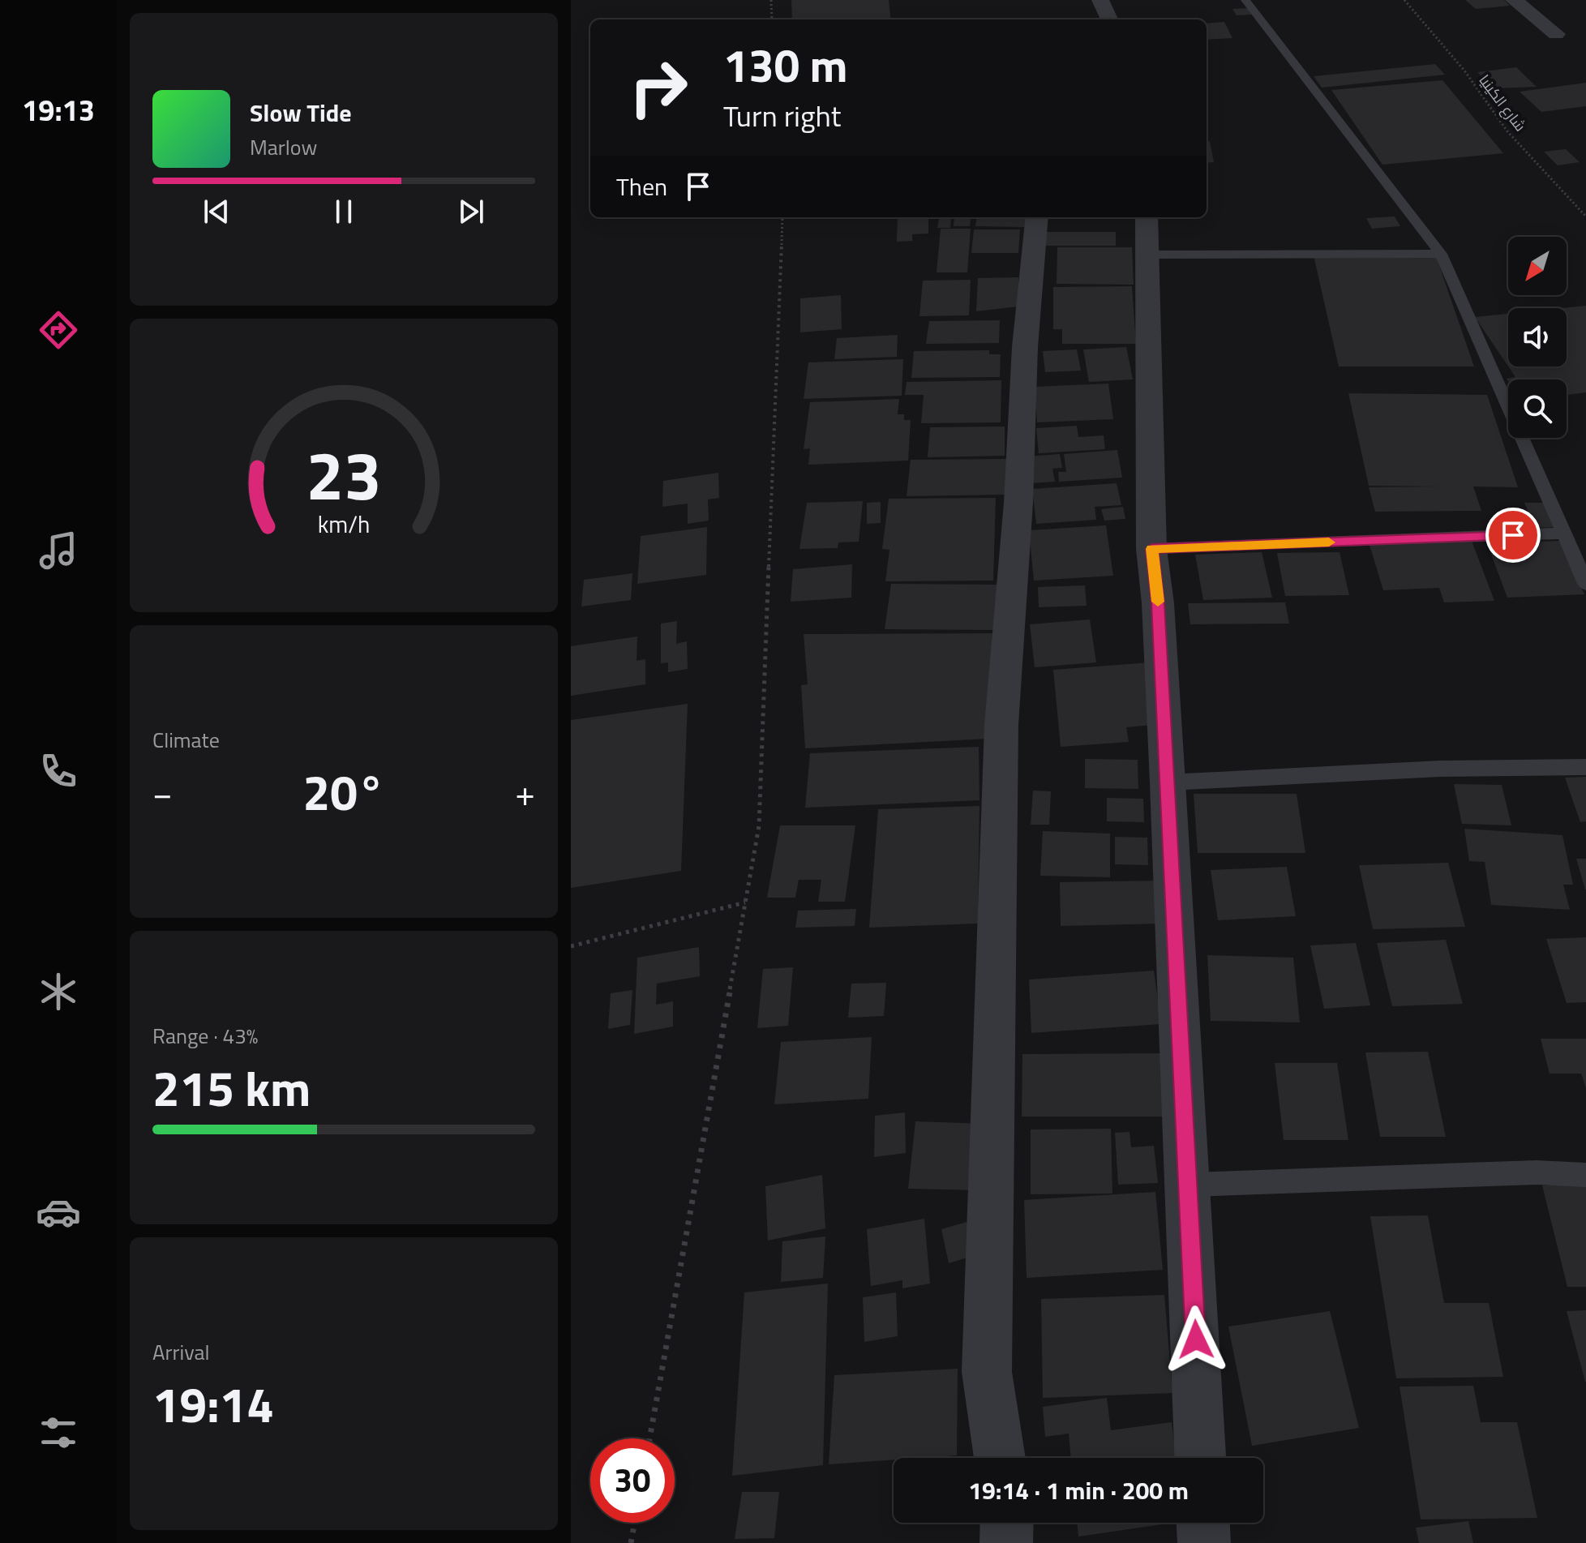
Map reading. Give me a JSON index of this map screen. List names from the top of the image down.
{
  "streets": {
    "path": ["شارع الكينيا"]
  },
  "north": "bottom left",
  "page": {
    "tabs": "19:13",
    "turn": ["130 m", "Turn right"],
    "song": ["Slow Tide", "Marlow"],
    "then": "Then",
    "tile": [
      "Climate",
      ["Range · 43%", "215 km"],
      ["Arrival", "19:14"]
    ],
    "heat": ["−", "20°", "+"],
    "limit": "30",
    "trip": "19:14 · 1 min · 200 m",
    "gauge": ["23", "km/h"]
  }
}
